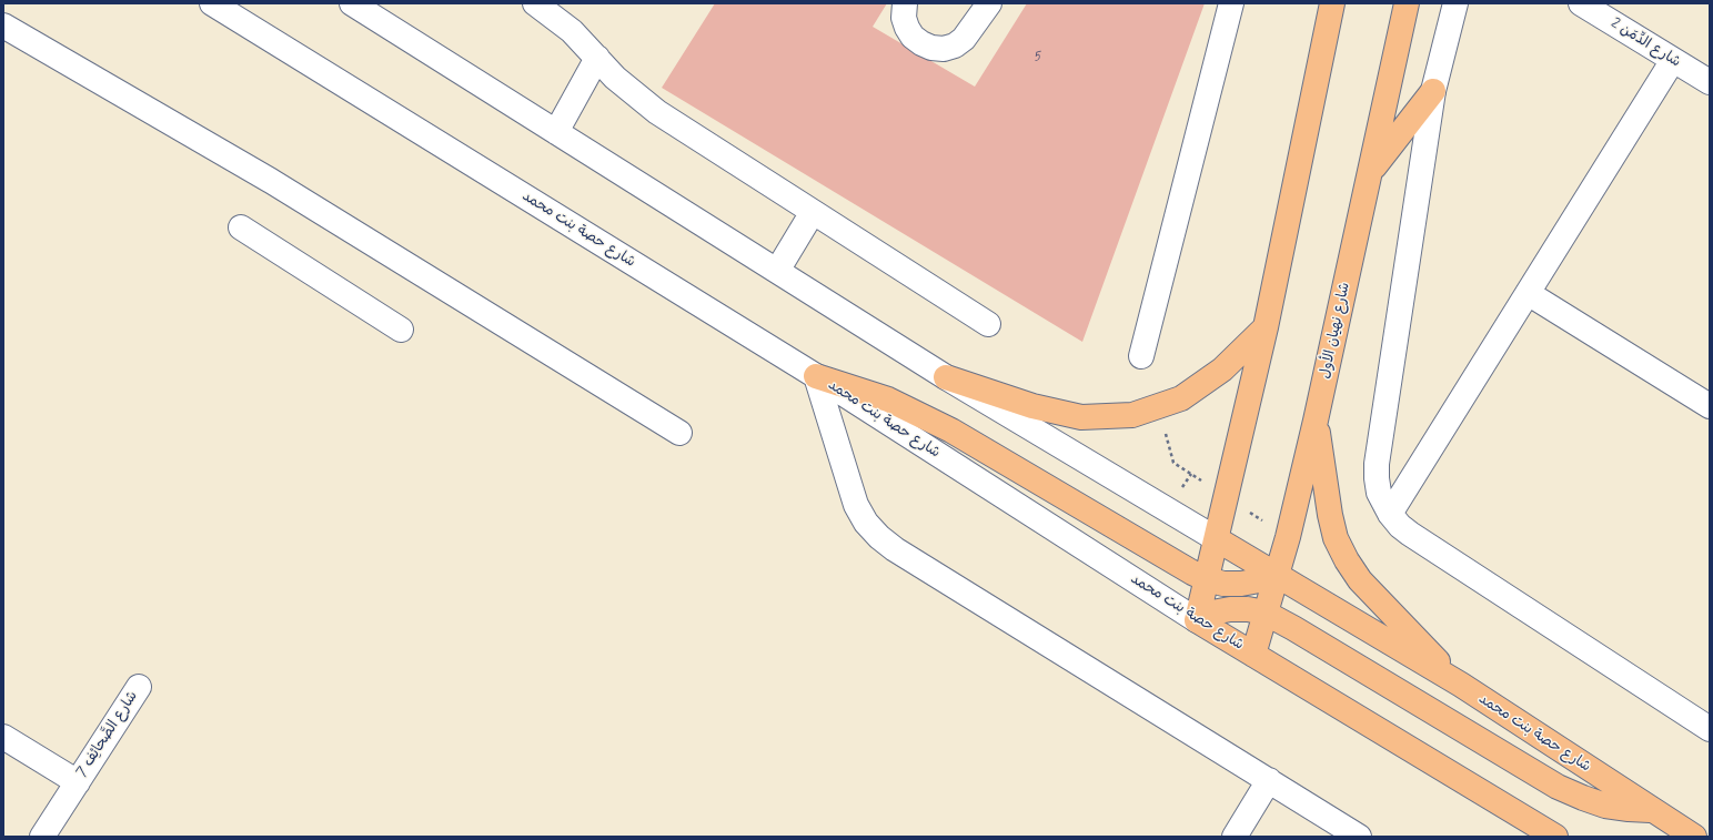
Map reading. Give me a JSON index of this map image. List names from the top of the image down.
{
  "streets": {
    "main road": ["شارع حصة بنت محمد", "شارع نهيان الأول"],
    "street": ["شارع الدِّمَن 2", "شارع الصَّحائِف 7"]
  },
  "crossings": [
    ["شارع حصة بنت محمد", "شارع نهيان الأول"]
  ],
  "house_numbers": ["5"]
}
